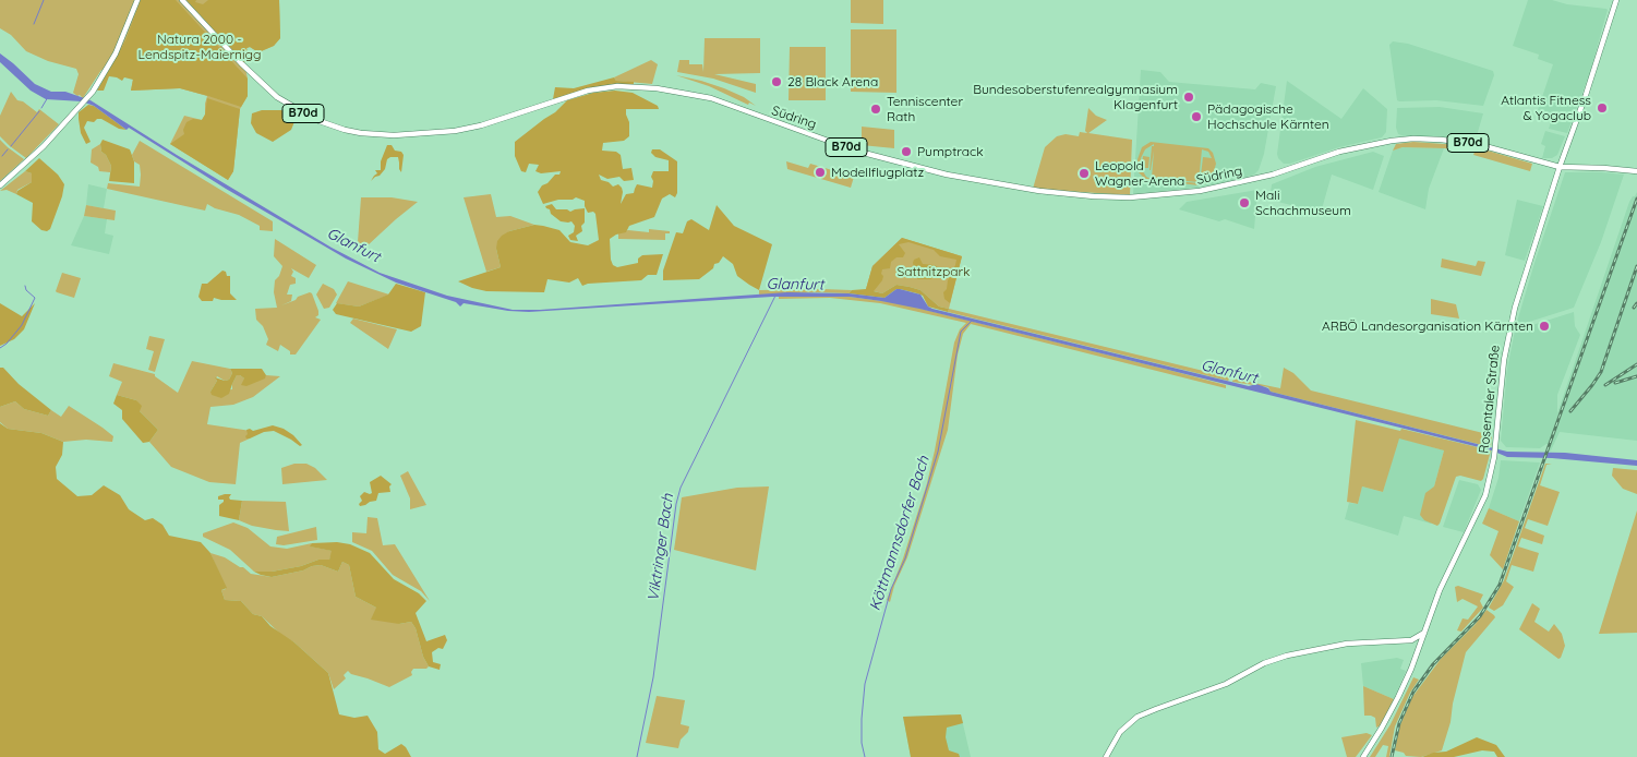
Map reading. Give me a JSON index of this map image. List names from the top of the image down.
{
  "streets": {
    "main road": ["B70d", "Südring", "Rosentaler Straße"]
  },
  "crossings": [
    ["Südring", "Rosentaler Straße"]
  ],
  "water": ["Glanfurt", "Köttmannsdorfer Bach", "Viktringer Bach"],
  "parks": ["Natura 2000 - Lendspitz-Maiernigg", "Sattnitzpark"],
  "places": [
    "28 Black Arena",
    "Bundesoberstufenrealgymnasium Klagenfurt",
    "Atlantis Fitness & Yogaclub",
    "Tenniscenter Rath",
    "Pädagogische Hochschule Kärnten",
    "Pumptrack",
    "Modellflugplatz",
    "Leopold Wagner-Arena",
    "Mali Schachmuseum",
    "ARBÖ Landesorganisation Kärnten"
  ]
}
